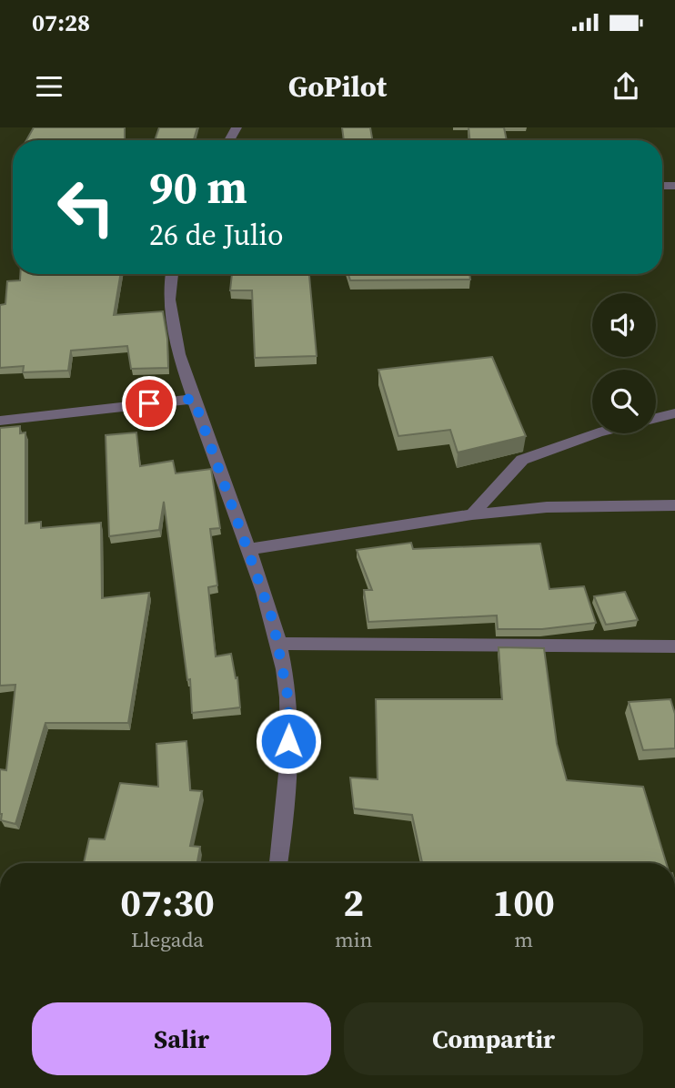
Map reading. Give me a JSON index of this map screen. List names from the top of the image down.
{
  "page": {
    "status": "07:28",
    "header": "GoPilot",
    "turn": ["90 m", "26 de Julio"],
    "eta": [
      "07:30",
      "Llegada",
      "2",
      "min",
      "100",
      "m"
    ],
    "buttons": ["Salir", "Compartir"]
  }
}
